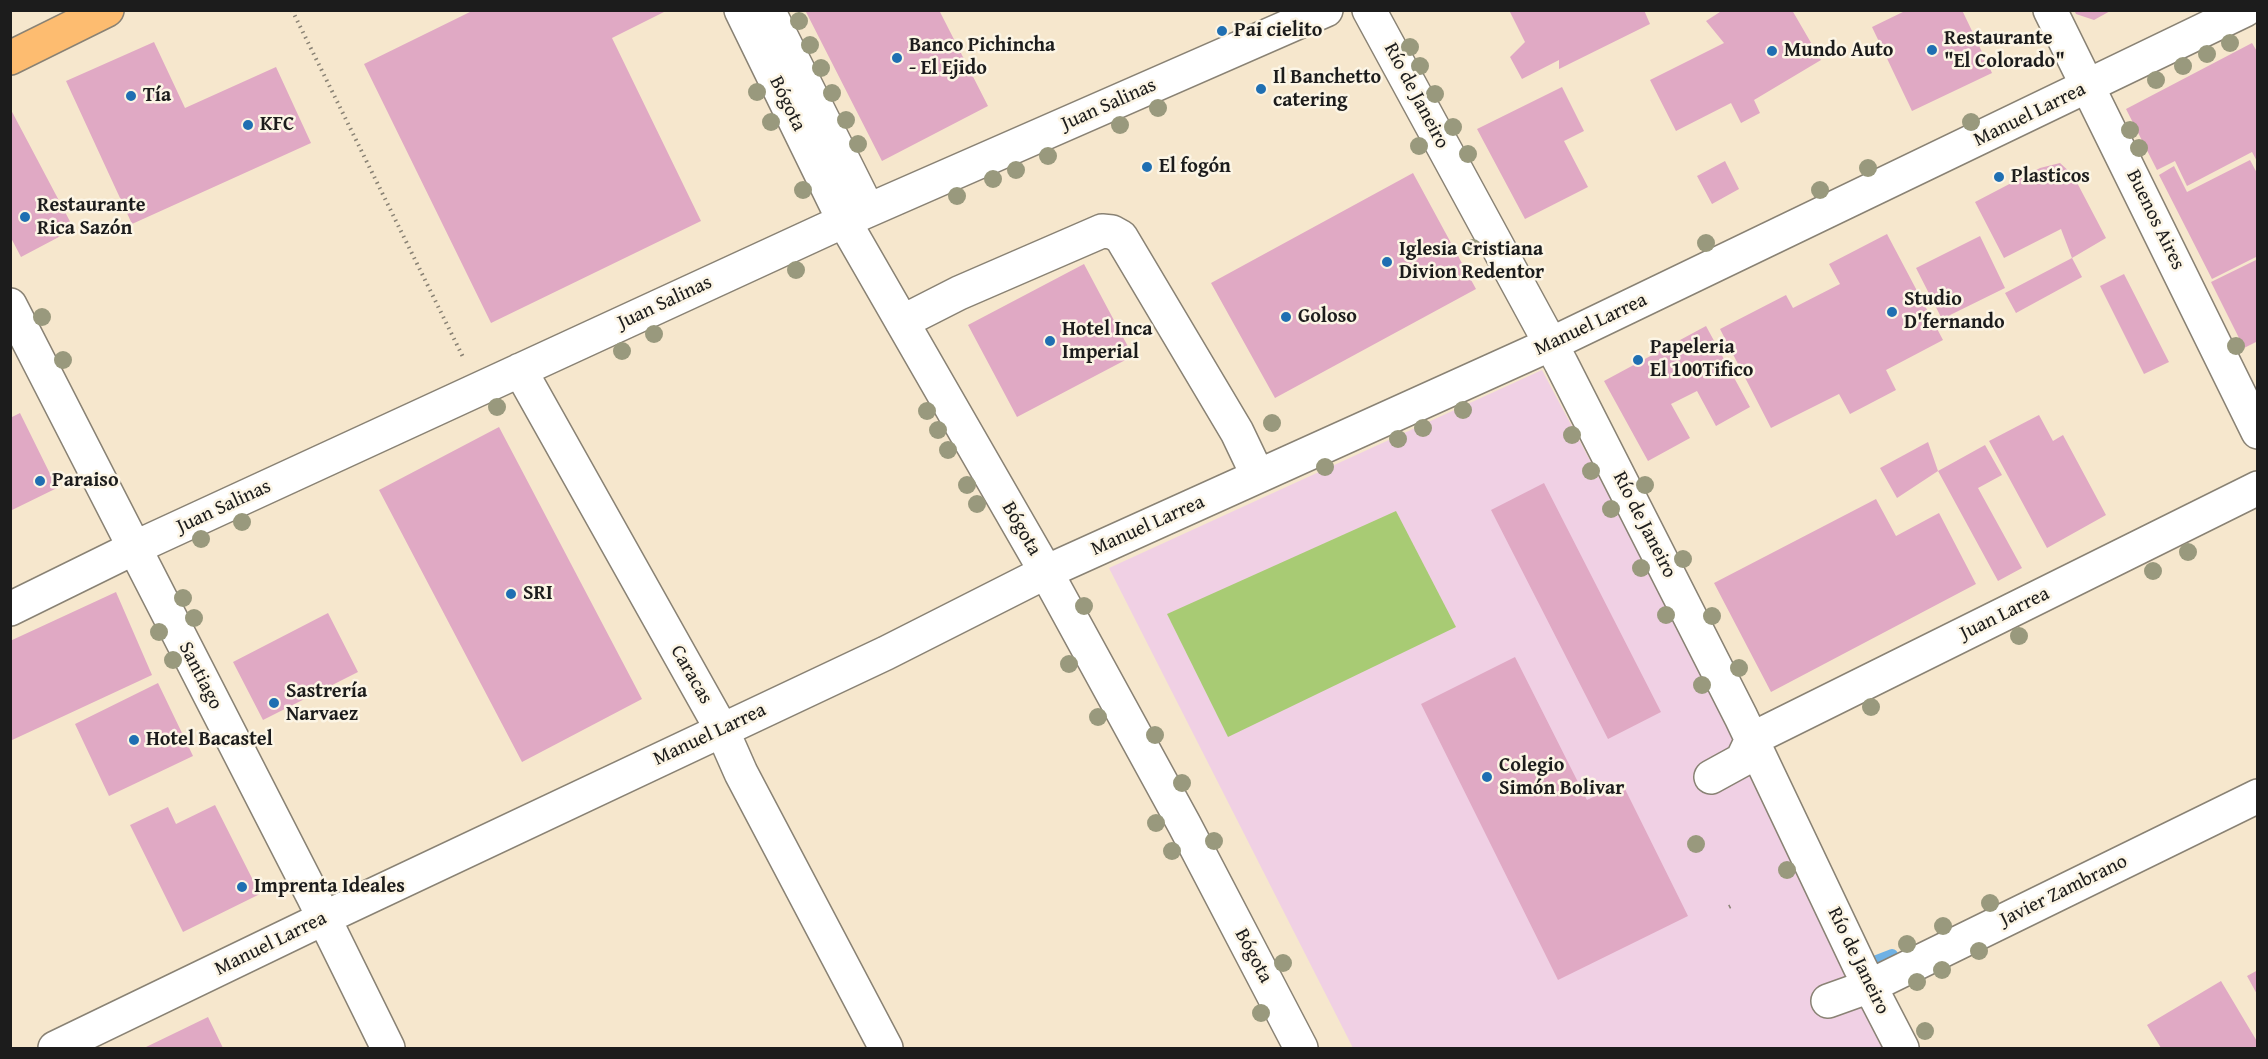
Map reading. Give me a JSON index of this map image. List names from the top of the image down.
{
  "streets": {
    "street": [
      "Río de Janeiro",
      "Bógota",
      "Juan Salinas",
      "Manuel Larrea",
      "Buenos Aires",
      "Juan Larrea",
      "Caracas",
      "Santiago",
      "Javier Zambrano"
    ]
  },
  "crossings": [
    ["Río de Janeiro", "Manuel Larrea"],
    ["Río de Janeiro", "Juan Larrea"],
    ["Río de Janeiro", "Javier Zambrano"],
    ["Bógota", "Juan Salinas"],
    ["Bógota", "Manuel Larrea"],
    ["Juan Salinas", "Caracas"],
    ["Juan Salinas", "Santiago"],
    ["Manuel Larrea", "Buenos Aires"],
    ["Manuel Larrea", "Caracas"],
    ["Manuel Larrea", "Santiago"]
  ],
  "places": [
    "Pai cielito",
    "Restaurante \"El Colorado\"",
    "Mundo Auto",
    "Banco Pichincha - El Ejido",
    "Il Banchetto catering",
    "Tía",
    "KFC",
    "El fogón",
    "Plasticos",
    "Restaurante Rica Sazón",
    "Iglesia Cristiana Divion Redentor",
    "Studio D'fernando",
    "Goloso",
    "Hotel Inca Imperial",
    "Papeleria El 100Tifico",
    "Paraiso",
    "SRI",
    "Sastrería Narvaez",
    "Hotel Bacastel",
    "Colegio Simón Bolivar",
    "Imprenta Ideales"
  ]
}
